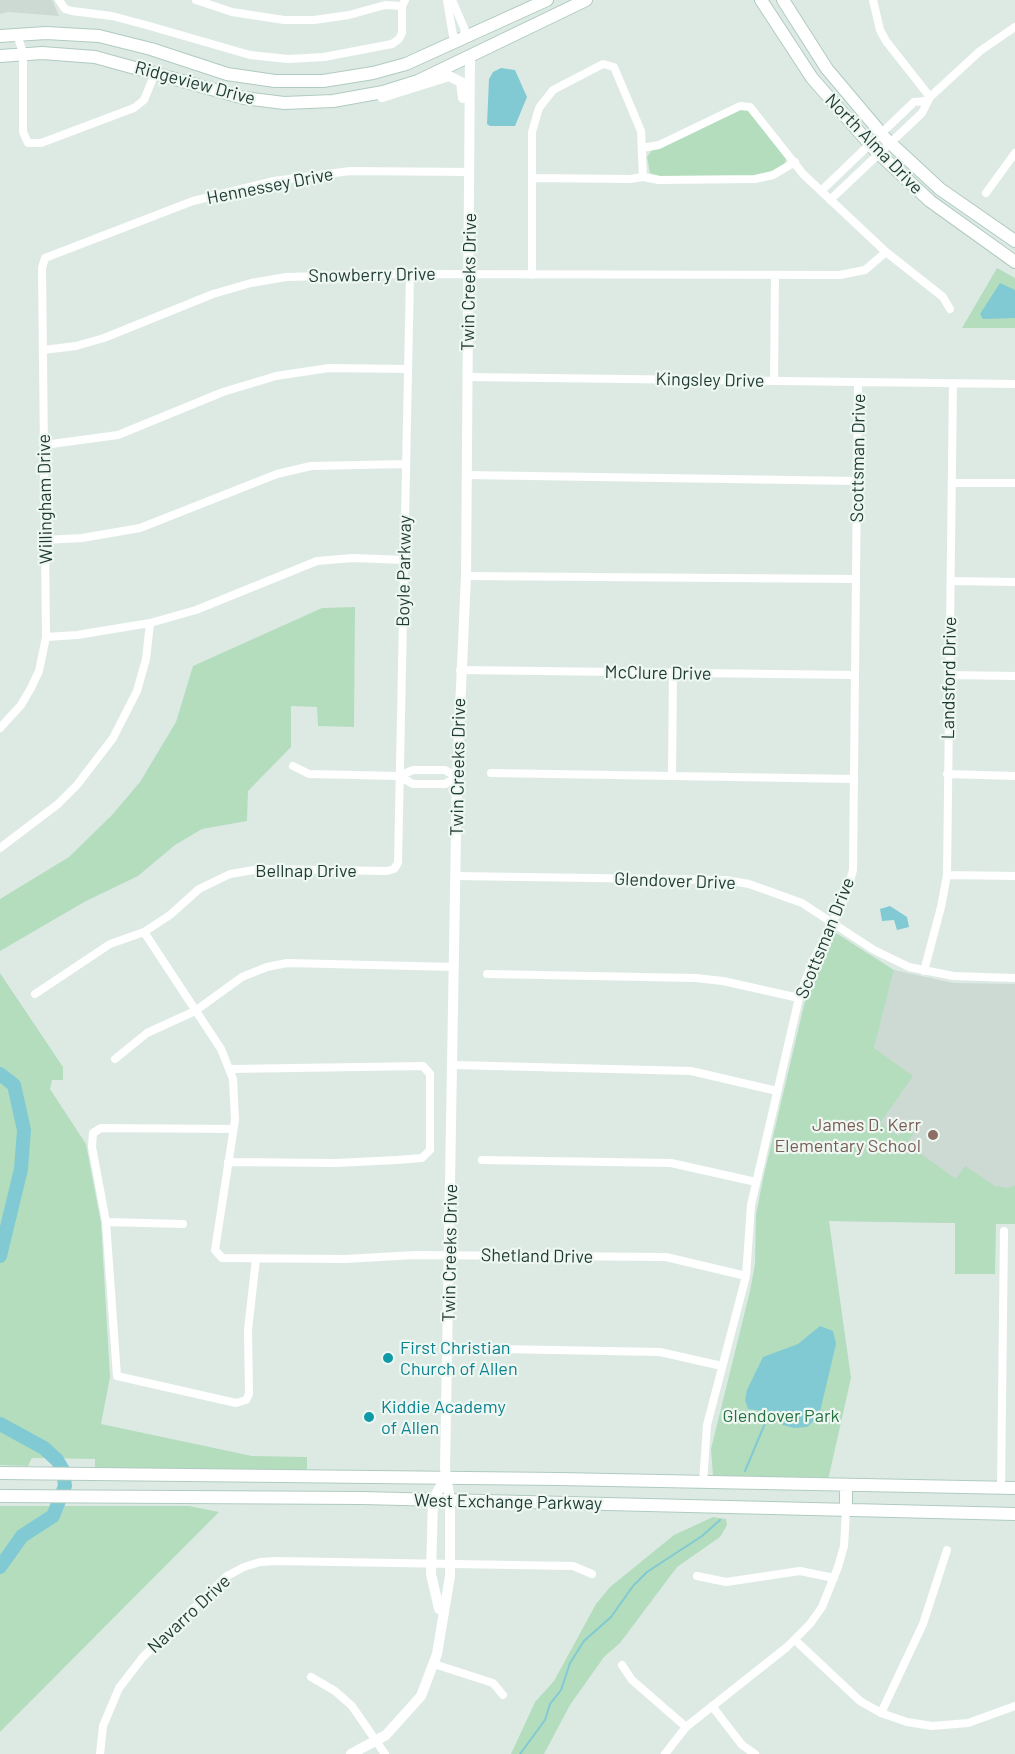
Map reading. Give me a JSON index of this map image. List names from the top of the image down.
{
  "streets": {
    "main road": ["Ridgeview Drive", "North Alma Drive", "West Exchange Parkway"],
    "street": [
      "Hennessey Drive",
      "Snowberry Drive",
      "Twin Creeks Drive",
      "Kingsley Drive",
      "Scottsman Drive",
      "Willingham Drive",
      "Boyle Parkway",
      "McClure Drive",
      "Landsford Drive",
      "Bellnap Drive",
      "Glendover Drive",
      "Shetland Drive",
      "Navarro Drive"
    ]
  },
  "crossings": [
    ["Ridgeview Drive", "Twin Creeks Drive"],
    ["Hennessey Drive", "Twin Creeks Drive"],
    ["Hennessey Drive", "Willingham Drive"],
    ["Snowberry Drive", "Twin Creeks Drive"],
    ["Snowberry Drive", "Willingham Drive"],
    ["Snowberry Drive", "Boyle Parkway"],
    ["Twin Creeks Drive", "Kingsley Drive"],
    ["Twin Creeks Drive", "McClure Drive"],
    ["Twin Creeks Drive", "Glendover Drive"],
    ["Twin Creeks Drive", "Shetland Drive"],
    ["Twin Creeks Drive", "West Exchange Parkway"],
    ["Twin Creeks Drive", "Navarro Drive"],
    ["Kingsley Drive", "Scottsman Drive"],
    ["Kingsley Drive", "Landsford Drive"],
    ["Scottsman Drive", "McClure Drive"],
    ["Scottsman Drive", "Glendover Drive"],
    ["Scottsman Drive", "Shetland Drive"],
    ["Scottsman Drive", "West Exchange Parkway"],
    ["Boyle Parkway", "Bellnap Drive"],
    ["Landsford Drive", "Glendover Drive"]
  ],
  "parks": ["Glendover Park"],
  "places": ["James D. Kerr Elementary School", "First Christian Church of Allen", "Kiddie Academy of Allen"]
}
